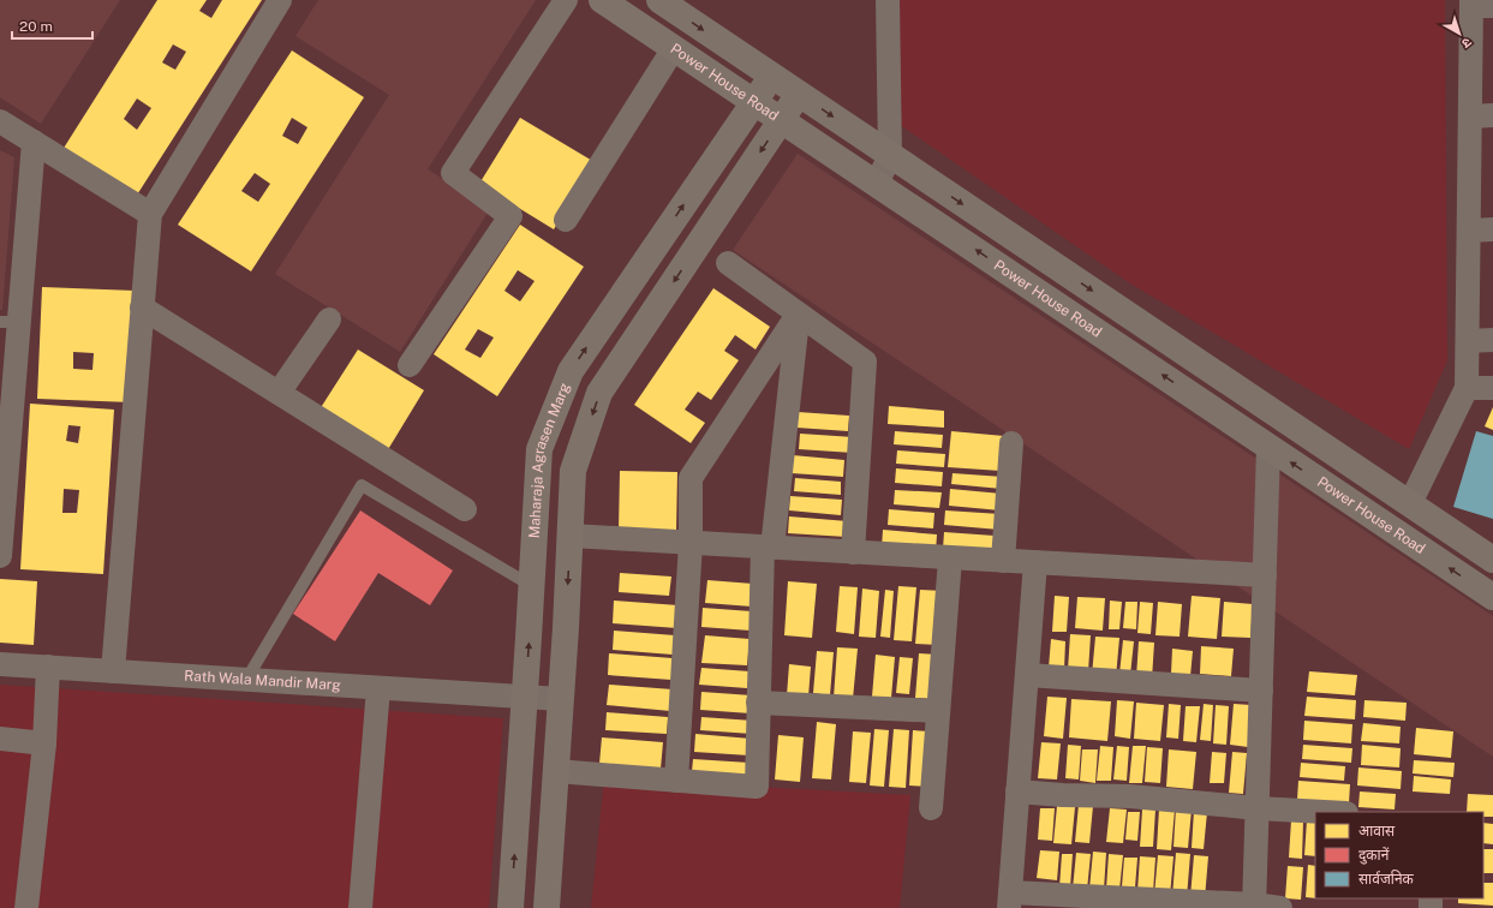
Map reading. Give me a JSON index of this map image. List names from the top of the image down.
{
  "streets": {
    "street": ["Power House Road", "Maharaja Agrasen Marg", "Rath Wala Mandir Marg"]
  },
  "crossings": [
    ["Power House Road", "Maharaja Agrasen Marg"],
    ["Maharaja Agrasen Marg", "Rath Wala Mandir Marg"]
  ],
  "legend": ["आवास", "दुकानें", "सार्वजनिक"],
  "scale_bar": "20 m",
  "north": "bottom right"
}
